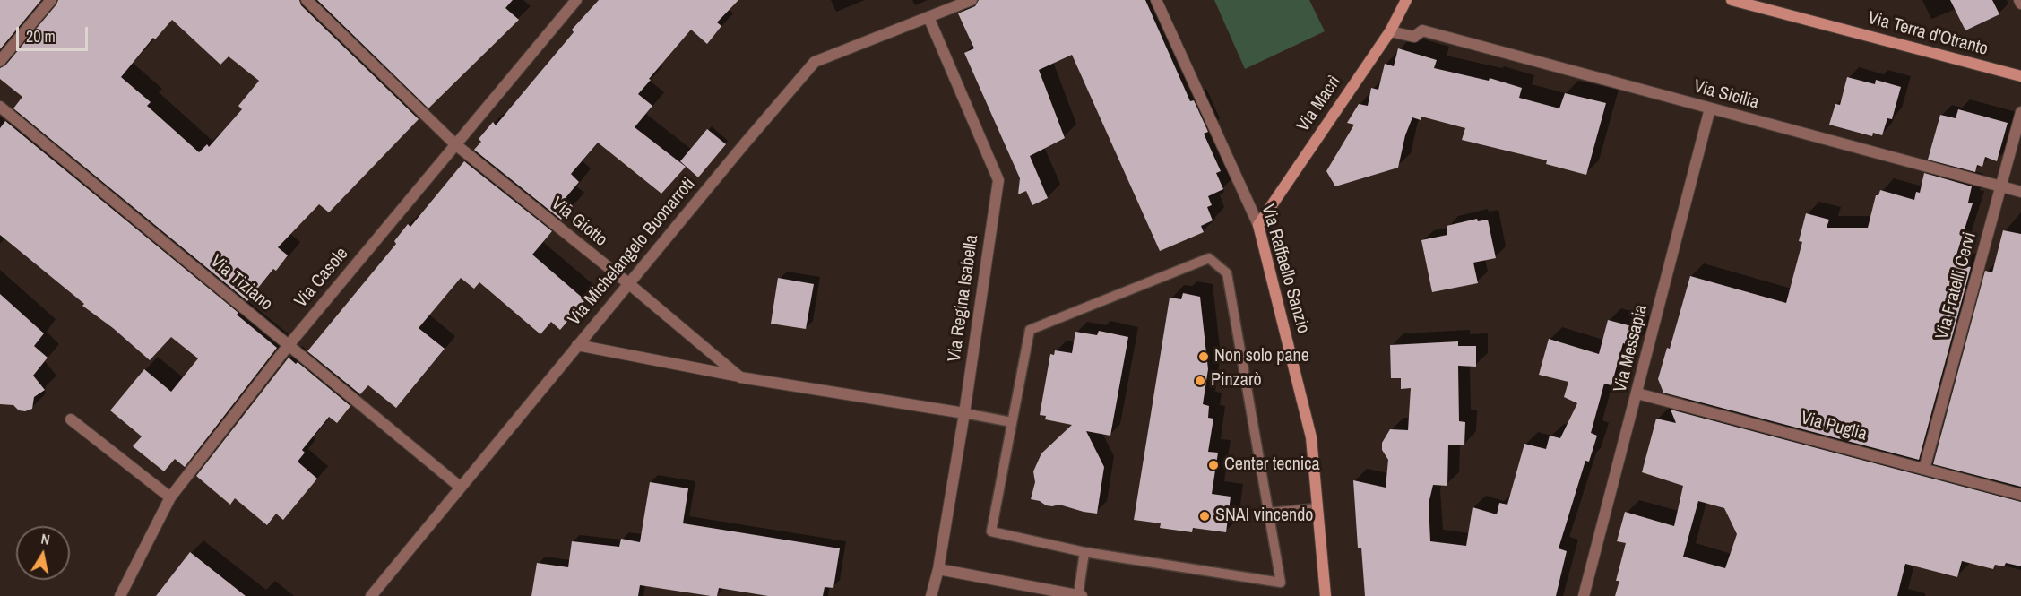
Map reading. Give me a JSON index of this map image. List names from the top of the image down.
{
  "streets": {
    "street": [
      "Via Terra d'Otranto",
      "Via Sicilia",
      "Via Macrì",
      "Via Giotto",
      "Via Michelangelo Buonarroti",
      "Via Raffaello Sanzio",
      "Via Casole",
      "Via Tiziano",
      "Via Fratelli Cervi",
      "Via Regina Isabella",
      "Via Messapia",
      "Via Puglia"
    ]
  },
  "crossings": [
    ["Via Sicilia", "Via Macrì"],
    ["Via Sicilia", "Via Fratelli Cervi"],
    ["Via Sicilia", "Via Messapia"],
    ["Via Macrì", "Via Raffaello Sanzio"],
    ["Via Giotto", "Via Michelangelo Buonarroti"],
    ["Via Giotto", "Via Casole"],
    ["Via Michelangelo Buonarroti", "Via Tiziano"],
    ["Via Michelangelo Buonarroti", "Via Regina Isabella"],
    ["Via Casole", "Via Tiziano"],
    ["Via Fratelli Cervi", "Via Puglia"],
    ["Via Messapia", "Via Puglia"]
  ],
  "places": [
    "Non solo pane",
    "Pinzarò",
    "Center tecnica",
    "SNAI vincendo"
  ],
  "scale_bar": "20 m",
  "north": "top"
}
